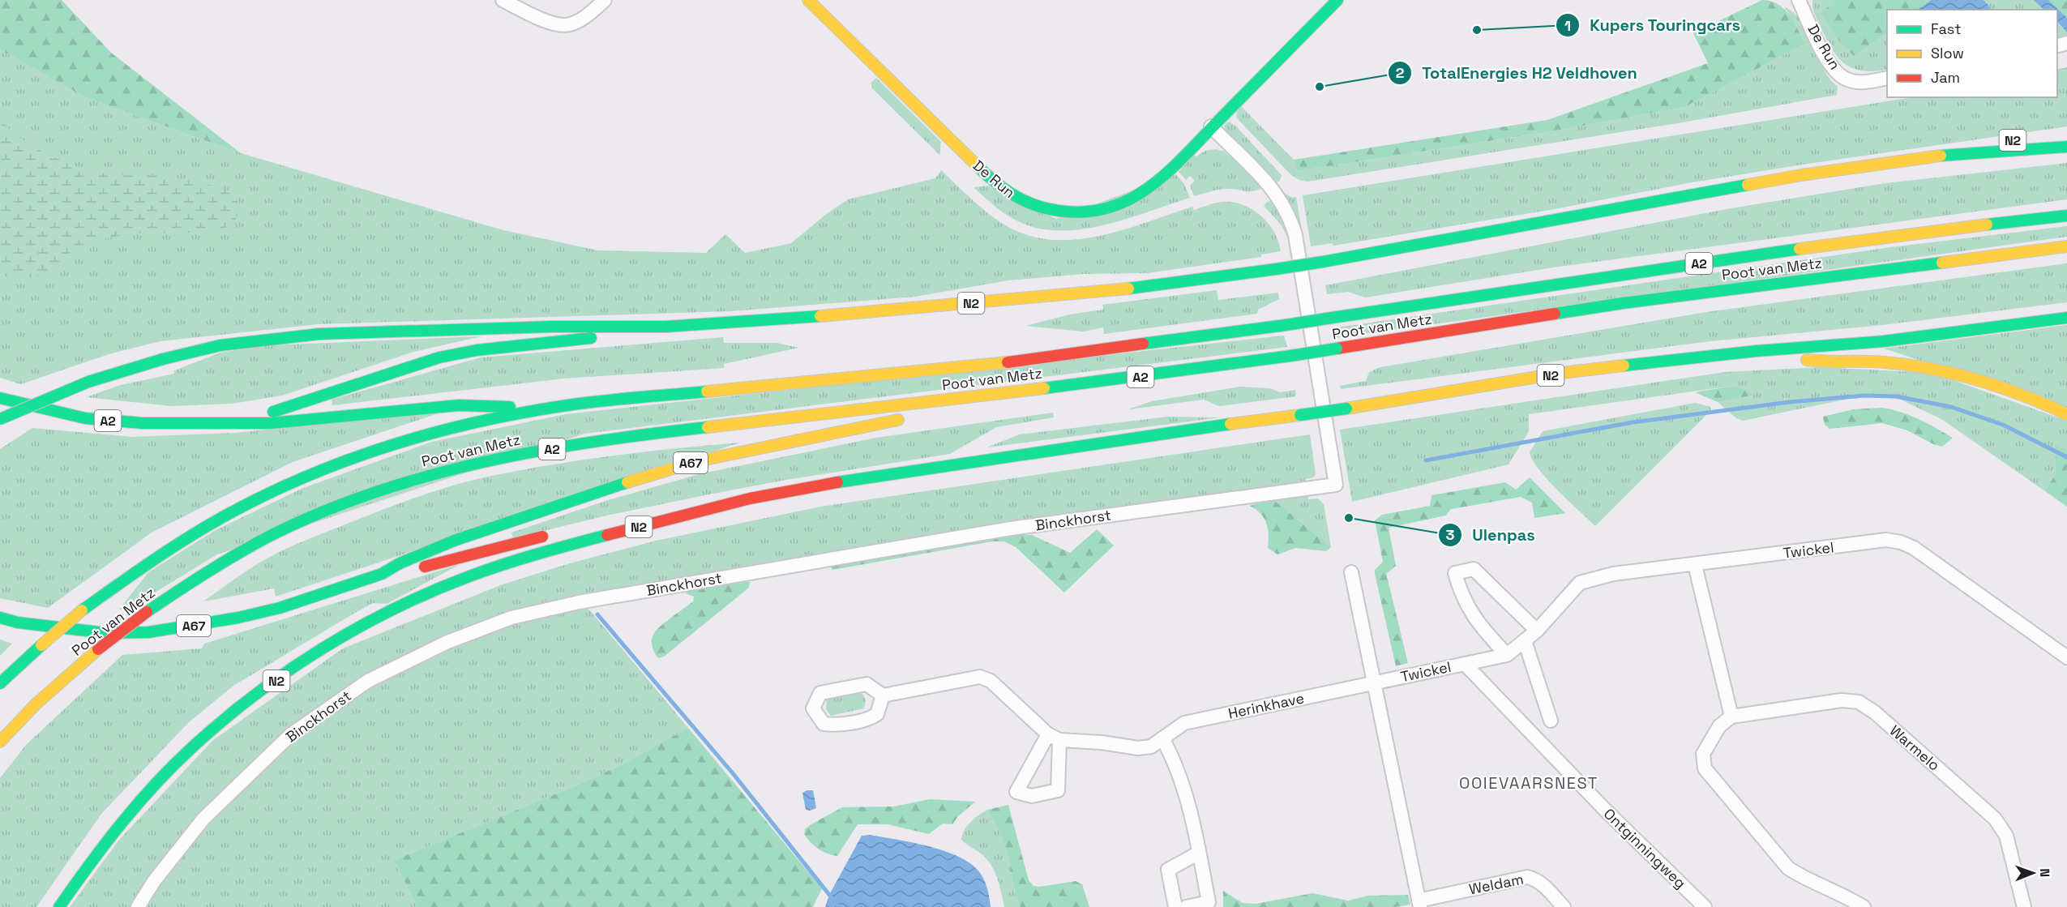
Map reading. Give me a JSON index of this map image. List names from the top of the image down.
{
  "streets": {
    "main road": [
      "De Run",
      "N2",
      "A2",
      "Poot van Metz",
      "A67"
    ],
    "street": [
      "Binckhorst",
      "Twickel",
      "Herinkhave",
      "Warmelo",
      "Ontginningweg",
      "Weldam"
    ]
  },
  "crossings": [
    ["De Run", "Binckhorst"],
    ["N2", "A2"],
    ["A2", "Poot van Metz"],
    ["Twickel", "Herinkhave"],
    ["Twickel", "Ontginningweg"]
  ],
  "districts": ["OOIEVAARSNEST"],
  "places": ["Kupers Touringcars", "TotalEnergies H2 Veldhoven", "Ulenpas"],
  "legend": ["Fast", "Slow", "Jam"],
  "north": "right"
}
